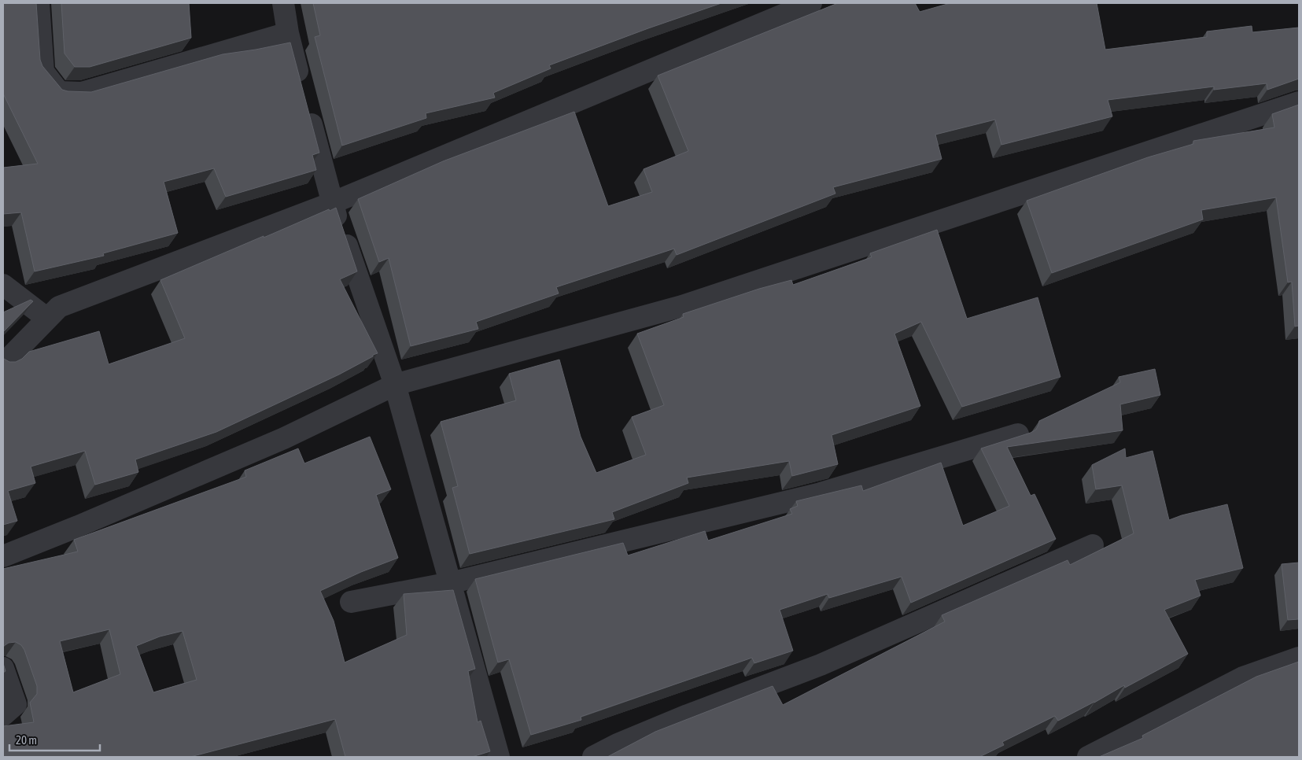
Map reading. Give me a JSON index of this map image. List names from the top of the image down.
{
  "scale_bar": "20 m"
}
